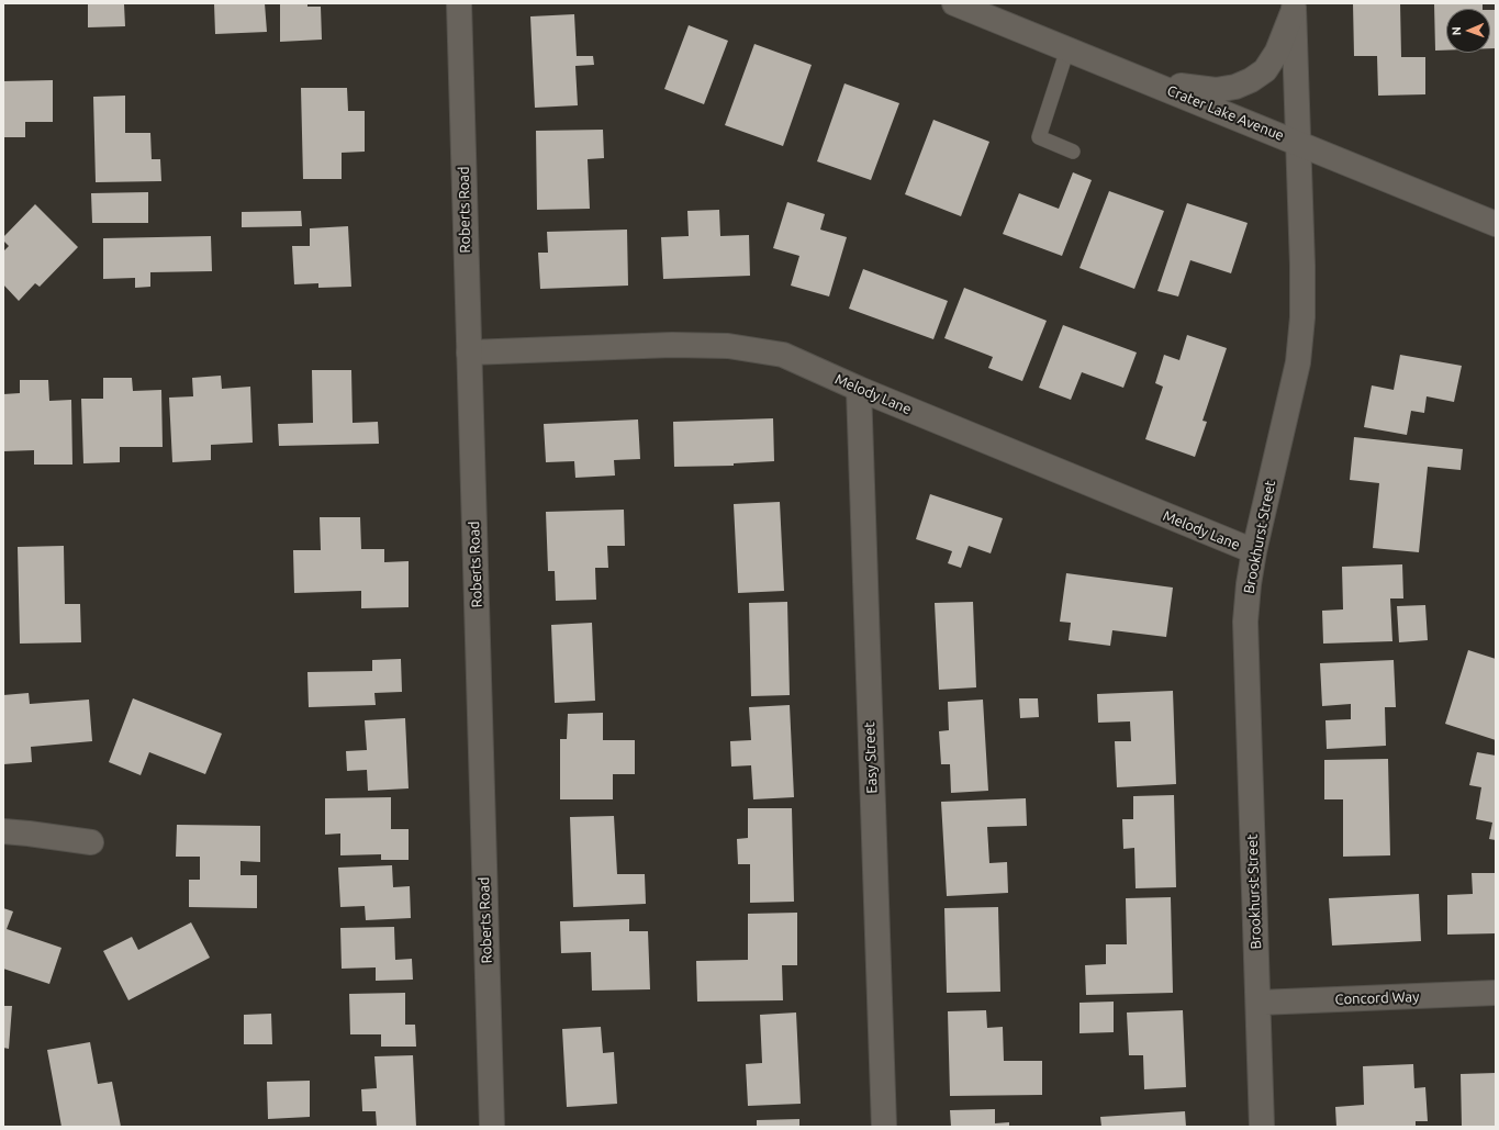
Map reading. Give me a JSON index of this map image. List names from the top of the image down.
{
  "streets": {
    "street": [
      "Crater Lake Avenue",
      "Roberts Road",
      "Melody Lane",
      "Brookhurst Street",
      "Easy Street",
      "Concord Way"
    ]
  },
  "crossings": [
    ["Crater Lake Avenue", "Brookhurst Street"],
    ["Roberts Road", "Melody Lane"],
    ["Melody Lane", "Brookhurst Street"],
    ["Melody Lane", "Easy Street"],
    ["Brookhurst Street", "Concord Way"]
  ],
  "north": "left"
}
